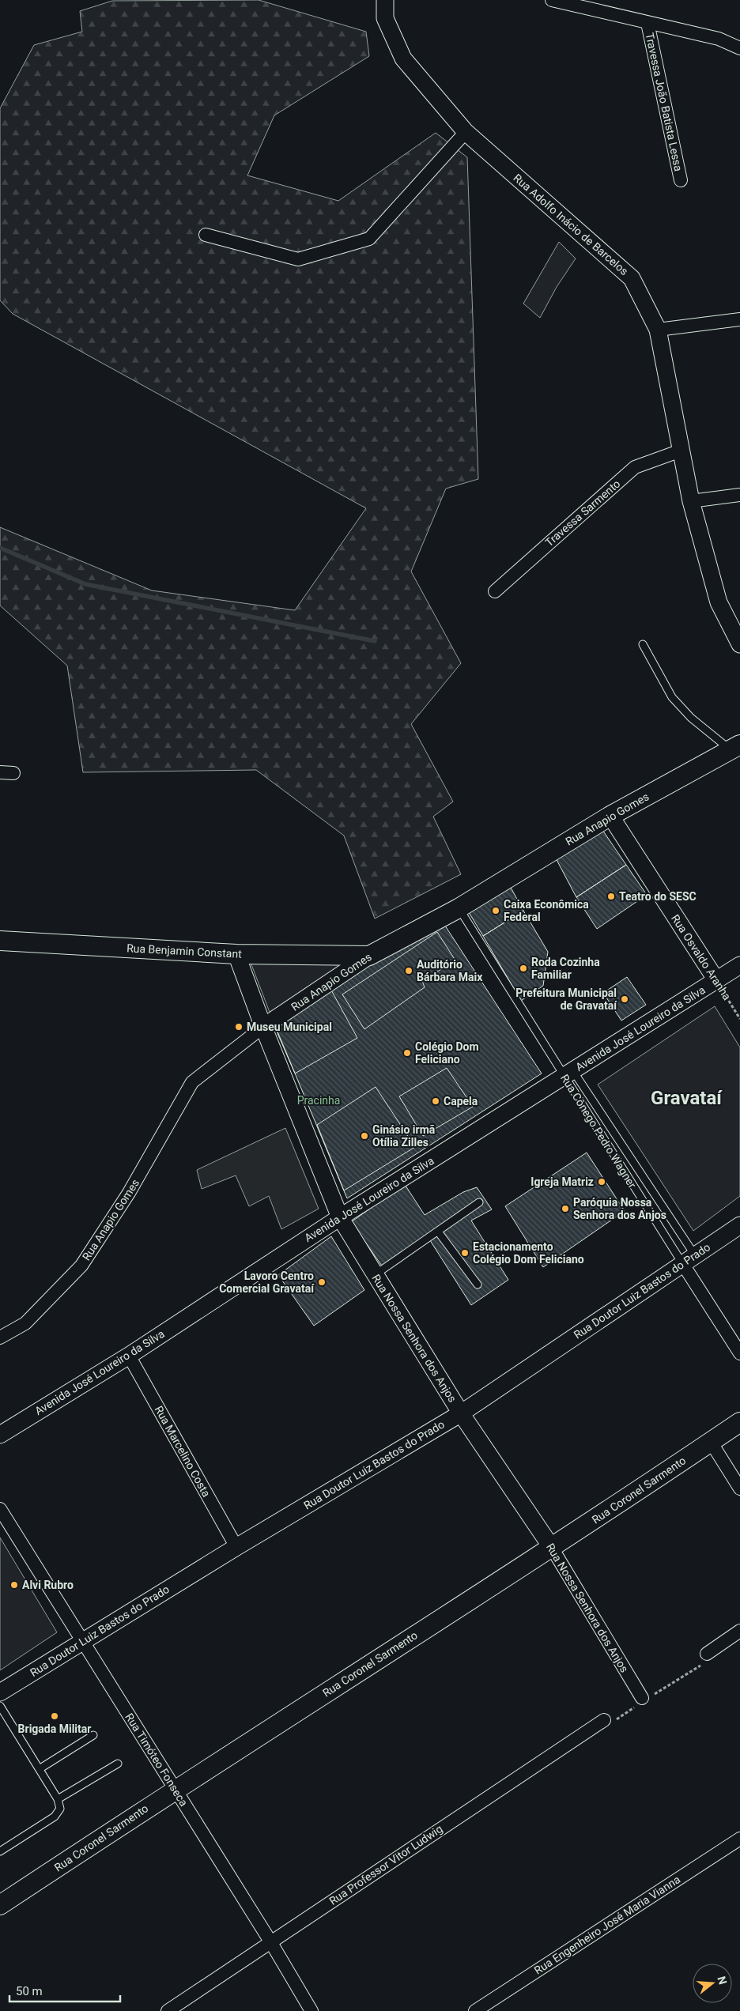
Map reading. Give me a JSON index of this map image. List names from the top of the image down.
{
  "streets": {
    "main road": ["Rua Anapio Gomes", "Rua Benjamin Constant", "Rua Coronel Sarmento"],
    "street": [
      "Travessa João Batista Lessa",
      "Rua Adolfo Inácio de Barcelos",
      "Travessa Sarmento",
      "Rua Osvaldo Aranha",
      "Avenida José Loureiro da Silva",
      "Rua Cônego Pedro Wagner",
      "Rua Doutor Luiz Bastos do Prado",
      "Rua Nossa Senhora dos Anjos",
      "Rua Marcelino Costa",
      "Rua Timóteo Fonseca",
      "Rua Professor Vitor Ludwig",
      "Rua Engenheiro José Maria Vianna"
    ]
  },
  "crossings": [
    ["Rua Adolfo Inácio de Barcelos", "Travessa Sarmento"],
    ["Rua Anapio Gomes", "Rua Benjamin Constant"],
    ["Rua Anapio Gomes", "Rua Osvaldo Aranha"],
    ["Rua Anapio Gomes", "Rua Cônego Pedro Wagner"],
    ["Rua Anapio Gomes", "Rua Nossa Senhora dos Anjos"],
    ["Rua Benjamin Constant", "Rua Nossa Senhora dos Anjos"],
    ["Rua Osvaldo Aranha", "Avenida José Loureiro da Silva"],
    ["Avenida José Loureiro da Silva", "Rua Cônego Pedro Wagner"],
    ["Avenida José Loureiro da Silva", "Rua Nossa Senhora dos Anjos"],
    ["Avenida José Loureiro da Silva", "Rua Marcelino Costa"],
    ["Rua Cônego Pedro Wagner", "Rua Doutor Luiz Bastos do Prado"],
    ["Rua Doutor Luiz Bastos do Prado", "Rua Nossa Senhora dos Anjos"],
    ["Rua Doutor Luiz Bastos do Prado", "Rua Marcelino Costa"],
    ["Rua Doutor Luiz Bastos do Prado", "Rua Timóteo Fonseca"],
    ["Rua Nossa Senhora dos Anjos", "Rua Coronel Sarmento"],
    ["Rua Coronel Sarmento", "Rua Timóteo Fonseca"],
    ["Rua Timóteo Fonseca", "Rua Professor Vitor Ludwig"]
  ],
  "districts": ["Gravataí"],
  "parks": ["Pracinha"],
  "places": [
    "Teatro do SESC",
    "Caixa Econômica Federal",
    "Roda Cozinha Familiar",
    "Auditório Bárbara Maix",
    "Prefeitura Municipal de Gravataí",
    "Museu Municipal",
    "Colégio Dom Feliciano",
    "Capela",
    "Ginásio irmã Otília Zilles",
    "Igreja Matriz",
    "Paróquia Nossa Senhora dos Anjos",
    "Estacionamento Colégio Dom Feliciano",
    "Lavoro Centro Comercial Gravataí",
    "Alvi Rubro",
    "Brigada Militar"
  ],
  "scale_bar": "50 m",
  "north": "right"
}
